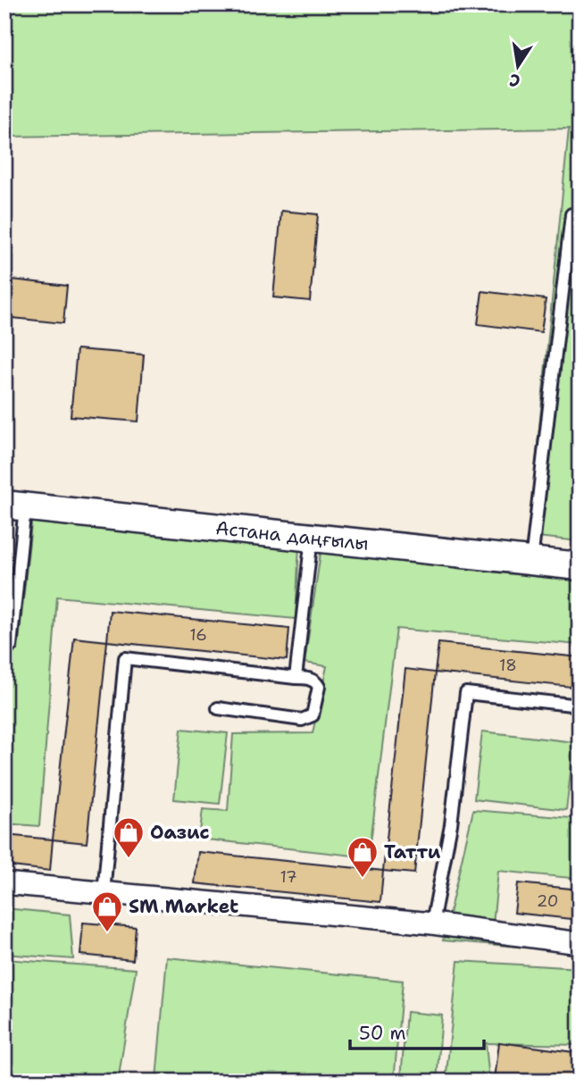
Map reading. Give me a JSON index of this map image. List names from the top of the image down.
{
  "streets": {
    "street": ["Астана даңғылы"]
  },
  "places": {
    "shop": ["Оазис", "Татти", "SM Market"]
  },
  "house_numbers": [
    "16",
    "18",
    "17",
    "20"
  ],
  "scale_bar": "50 m",
  "north": "bottom"
}
